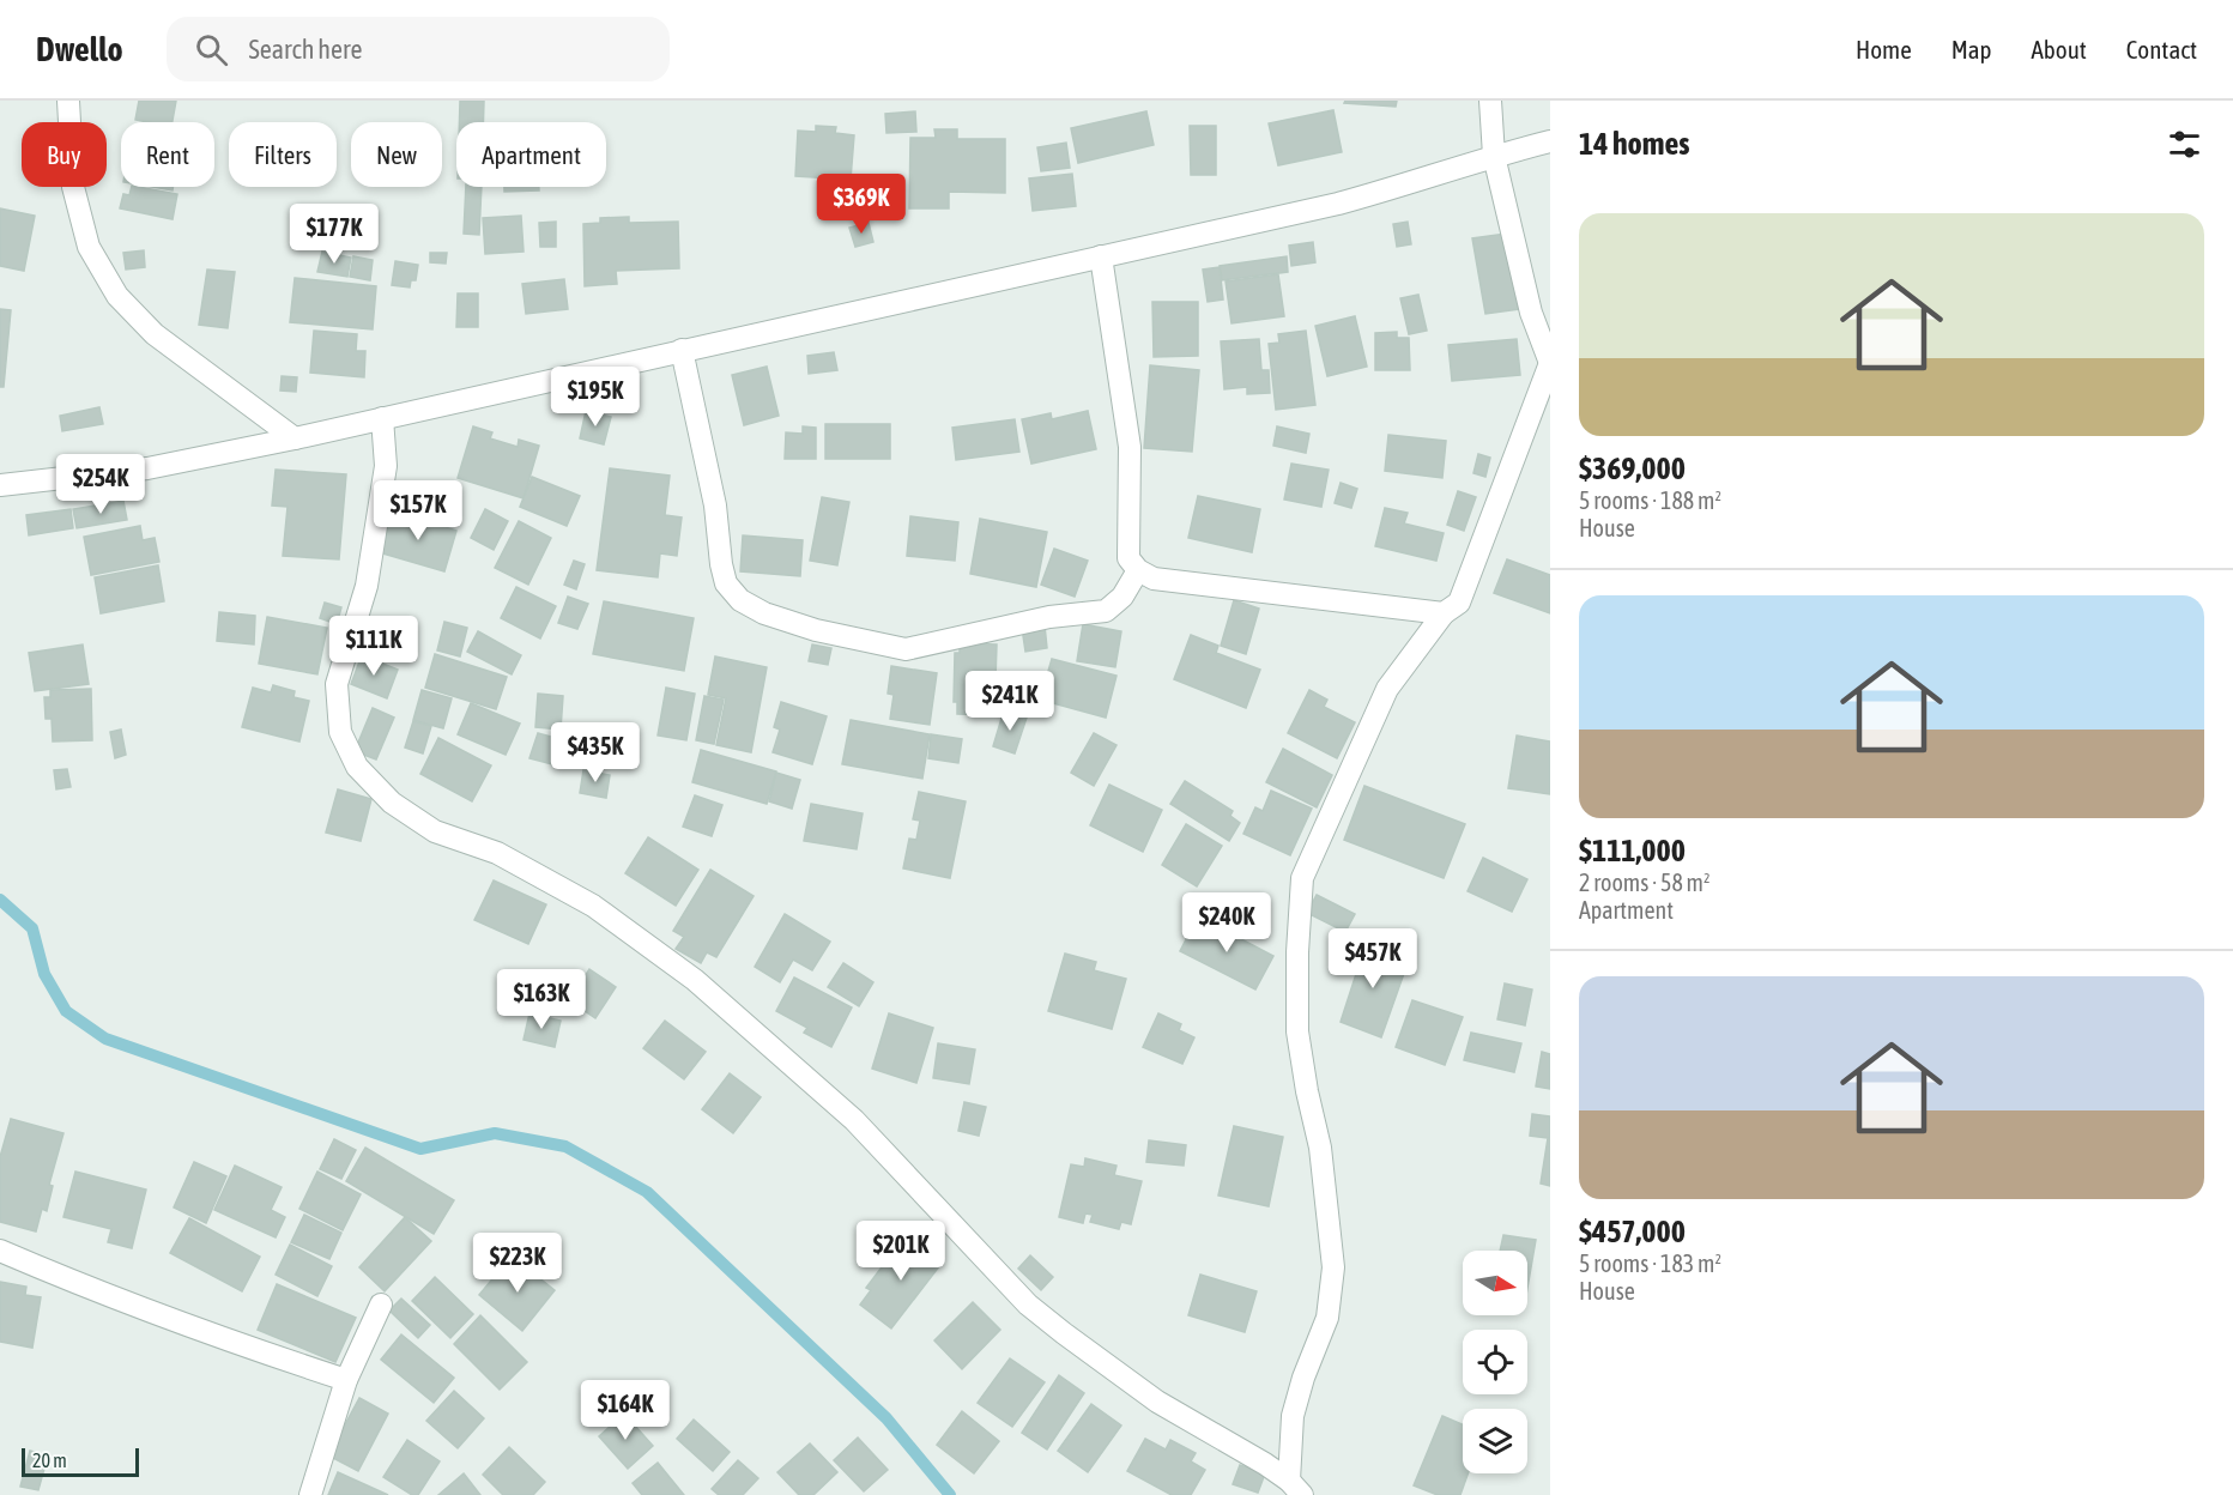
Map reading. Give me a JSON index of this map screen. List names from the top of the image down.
{
  "scale_bar": "20 m",
  "north": "right",
  "page": {
    "header": "Dwello",
    "search": "Search here",
    "nav": [
      "Home",
      "Map",
      "About",
      "Contact"
    ],
    "heading": "14 homes",
    "chip": [
      "Buy",
      "Rent",
      "Filters",
      "New",
      "Apartment"
    ],
    "price": [
      "$369K",
      "$177K",
      "$195K",
      "$254K",
      "$157K",
      "$111K",
      "$241K",
      "$435K",
      "$240K",
      "$457K",
      "$163K",
      "$201K",
      "$223K",
      "$164K"
    ],
    "list": [
      {
        "name": "$369,000",
        "note": "5 rooms · 188 m² · House"
      },
      {
        "name": "$111,000",
        "note": "2 rooms · 58 m² · Apartment"
      },
      {
        "name": "$457,000",
        "note": "5 rooms · 183 m² · House"
      }
    ],
    "scale": "20 m"
  }
}
